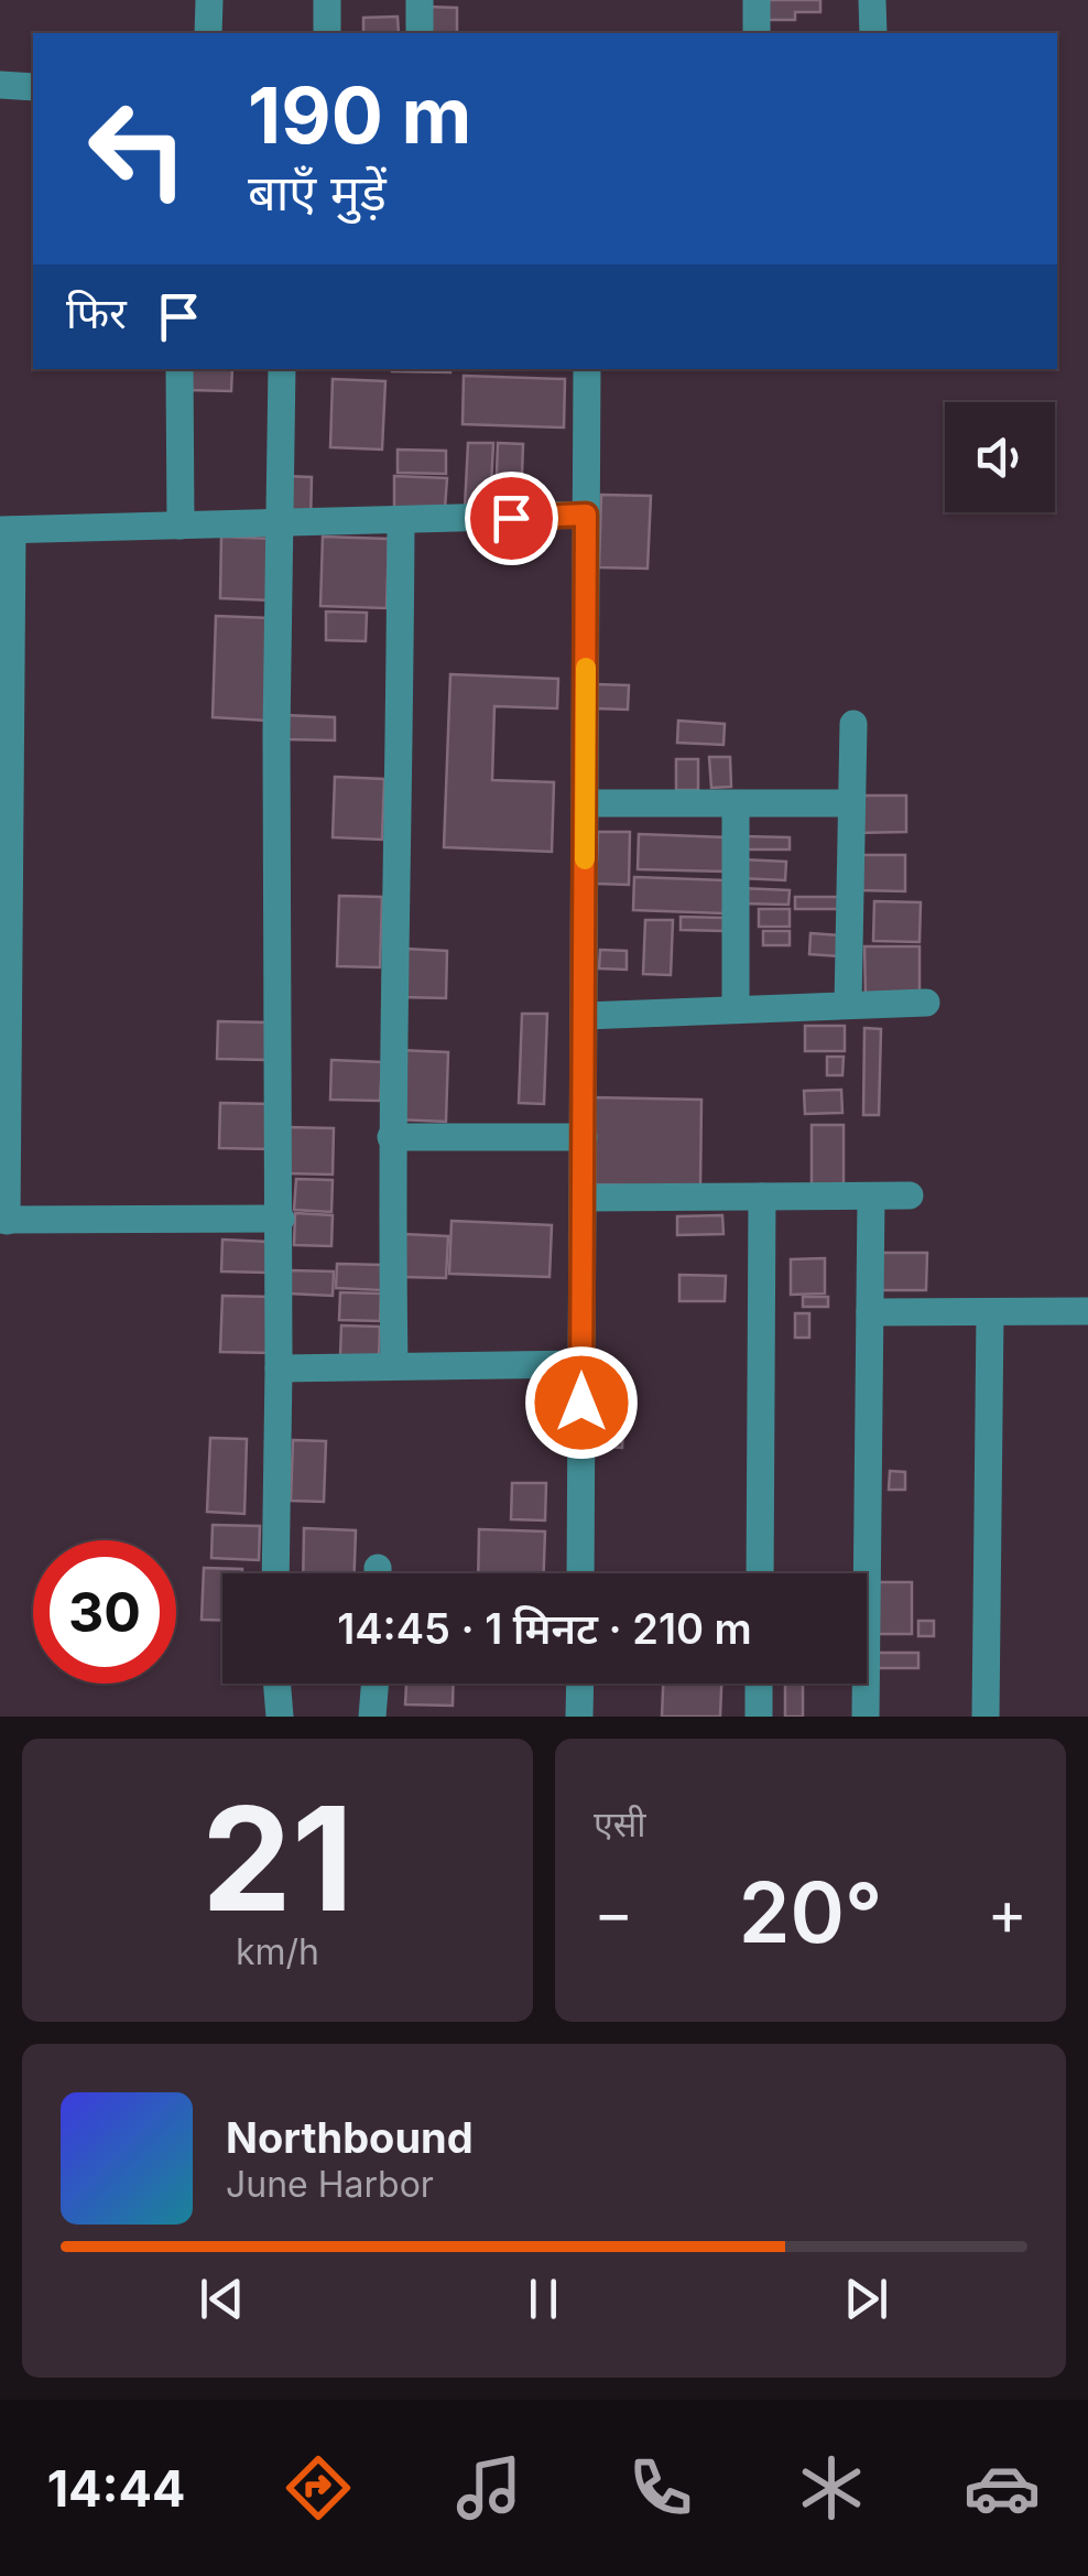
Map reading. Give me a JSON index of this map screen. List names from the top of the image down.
{
  "page": {
    "turn": ["190 m", "बाएँ मुड़ें"],
    "then": "फिर",
    "limit": "30",
    "trip": "14:45 · 1 मिनट · 210 m",
    "tile": [
      ["21", "km/h"],
      "एसी"
    ],
    "heat": ["−", "20°", "+"],
    "song": ["Northbound", "June Harbor"],
    "tabs": "14:44"
  }
}
